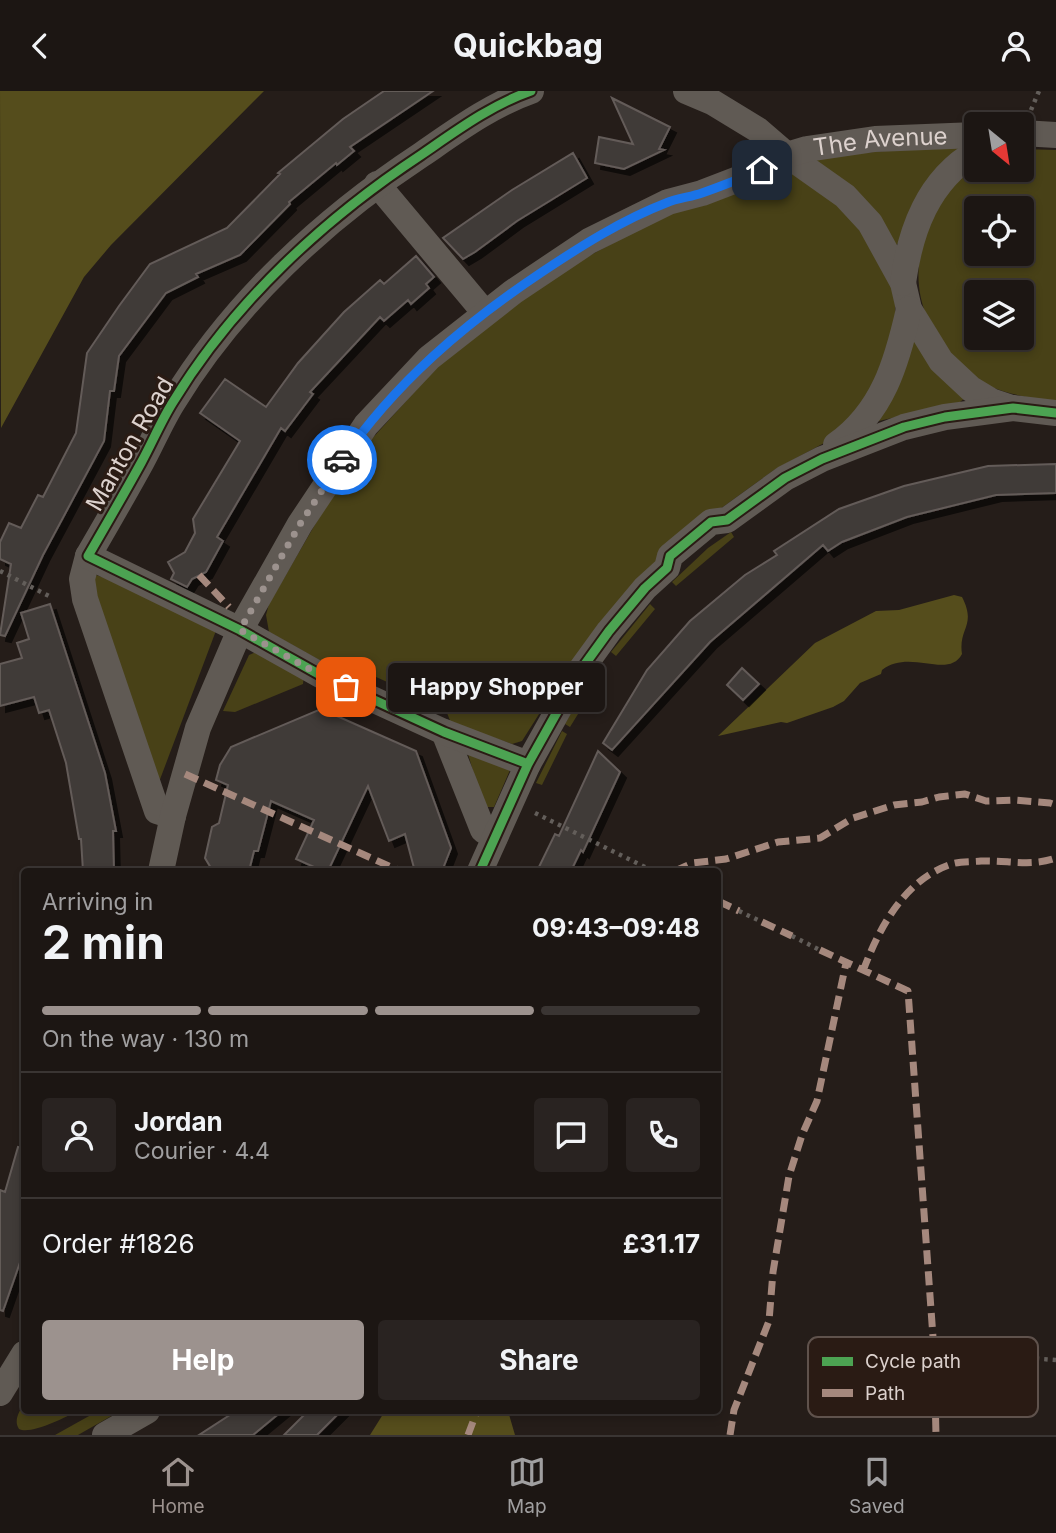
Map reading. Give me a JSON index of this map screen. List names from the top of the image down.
{
  "streets": {
    "street": ["The Avenue", "Manton Road"]
  },
  "places": ["Happy Shopper"],
  "legend": ["Cycle path", "Path"],
  "north": "bottom right",
  "page": {
    "header": "Quickbag",
    "bubble": "Happy Shopper",
    "heading": ["2 min", "Arriving in", "09:43–09:48"],
    "panel": [
      "Jordan",
      "Courier · 4.4",
      "Order #1826",
      "£31.17"
    ],
    "bar": "On the way · 130 m",
    "buttons": ["Help", "Share"],
    "tabs": ["Home", "Map", "Saved"]
  }
}
